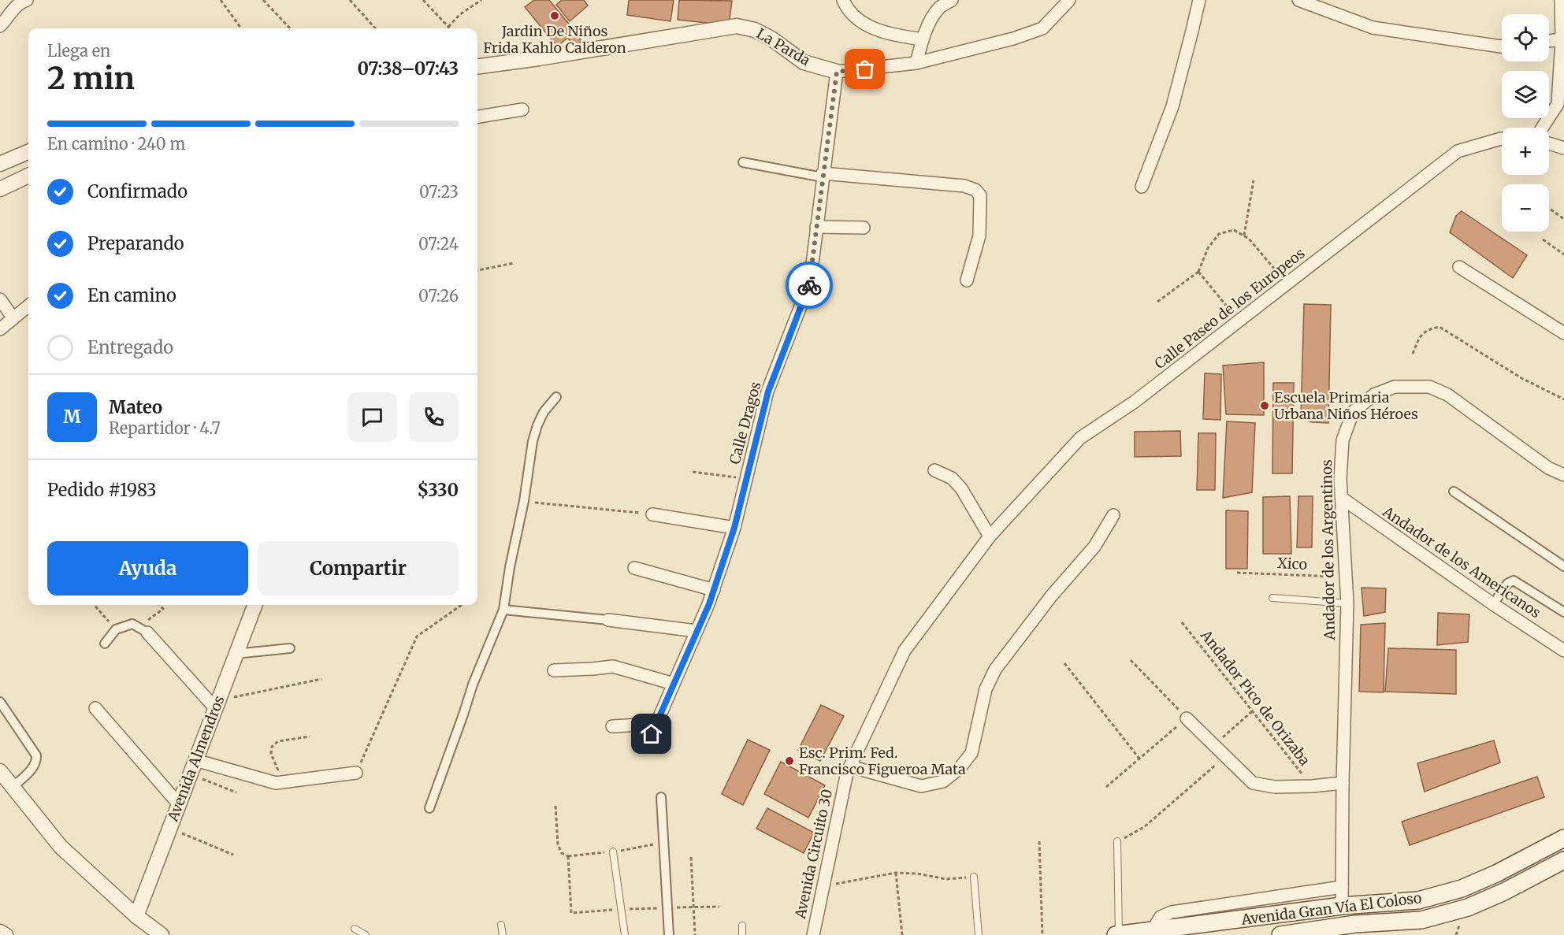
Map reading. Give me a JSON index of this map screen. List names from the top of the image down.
{
  "streets": {
    "main road": ["Avenida Gran Vía El Coloso"],
    "street": [
      "La Parda",
      "Calle Paseo de los Europeos",
      "Calle Dragos",
      "Andador de los Argentinos",
      "Andador de los Americanos",
      "Avenida Almendros",
      "Avenida Circuito 30"
    ],
    "path": ["Xico", "Andador Pico de Orizaba"]
  },
  "crossings": [
    ["La Parda", "Calle Dragos"],
    ["Calle Paseo de los Europeos", "Avenida Circuito 30"],
    ["Andador de los Argentinos", "Andador de los Americanos"],
    ["Andador de los Argentinos", "Xico"],
    ["Andador de los Argentinos", "Avenida Gran Vía El Coloso"]
  ],
  "places": ["Jardin De Niños Frida Kahlo Calderon", "Escuela Primaria Urbana Niños Héroes", "Esc. Prim. Fed. Francisco Figueroa Mata"],
  "page": {
    "map_buttons": ["+", "−"],
    "heading": ["2 min", "Llega en", "07:38–07:43"],
    "panel": [
      "Mateo",
      "Repartidor · 4.7",
      "Pedido #1983",
      "$330"
    ],
    "bar": "En camino · 240 m",
    "list": [
      ["Confirmado", "07:23"],
      ["Preparando", "07:24"],
      ["En camino", "07:26"],
      "Entregado"
    ],
    "round": "M",
    "buttons": ["Ayuda", "Compartir"]
  }
}
